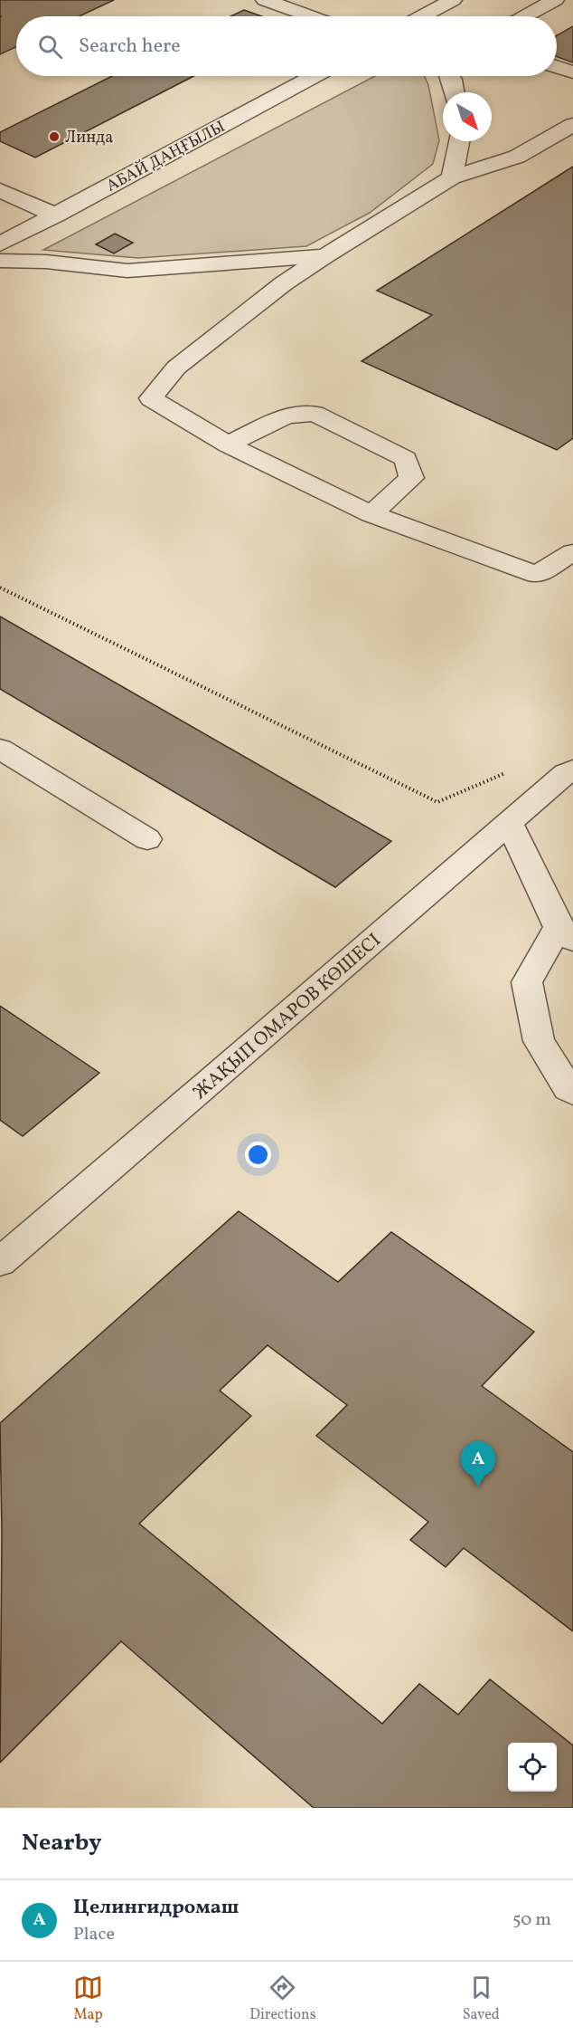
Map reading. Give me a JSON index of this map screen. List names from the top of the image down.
{
  "streets": {
    "street": ["АБАЙ ДАҢҒЫЛЫ", "ЖАҚЫП ОМАРОВ КӨШЕСІ"]
  },
  "places": ["Линда"],
  "north": "bottom right",
  "page": {
    "search": "Search here",
    "pins": "A",
    "heading": "Nearby",
    "list": [
      {
        "mark": "A",
        "name": "Целингидромаш",
        "note": "Place",
        "value": "50 m"
      }
    ],
    "nav": ["Map", "Directions", "Saved"]
  }
}
